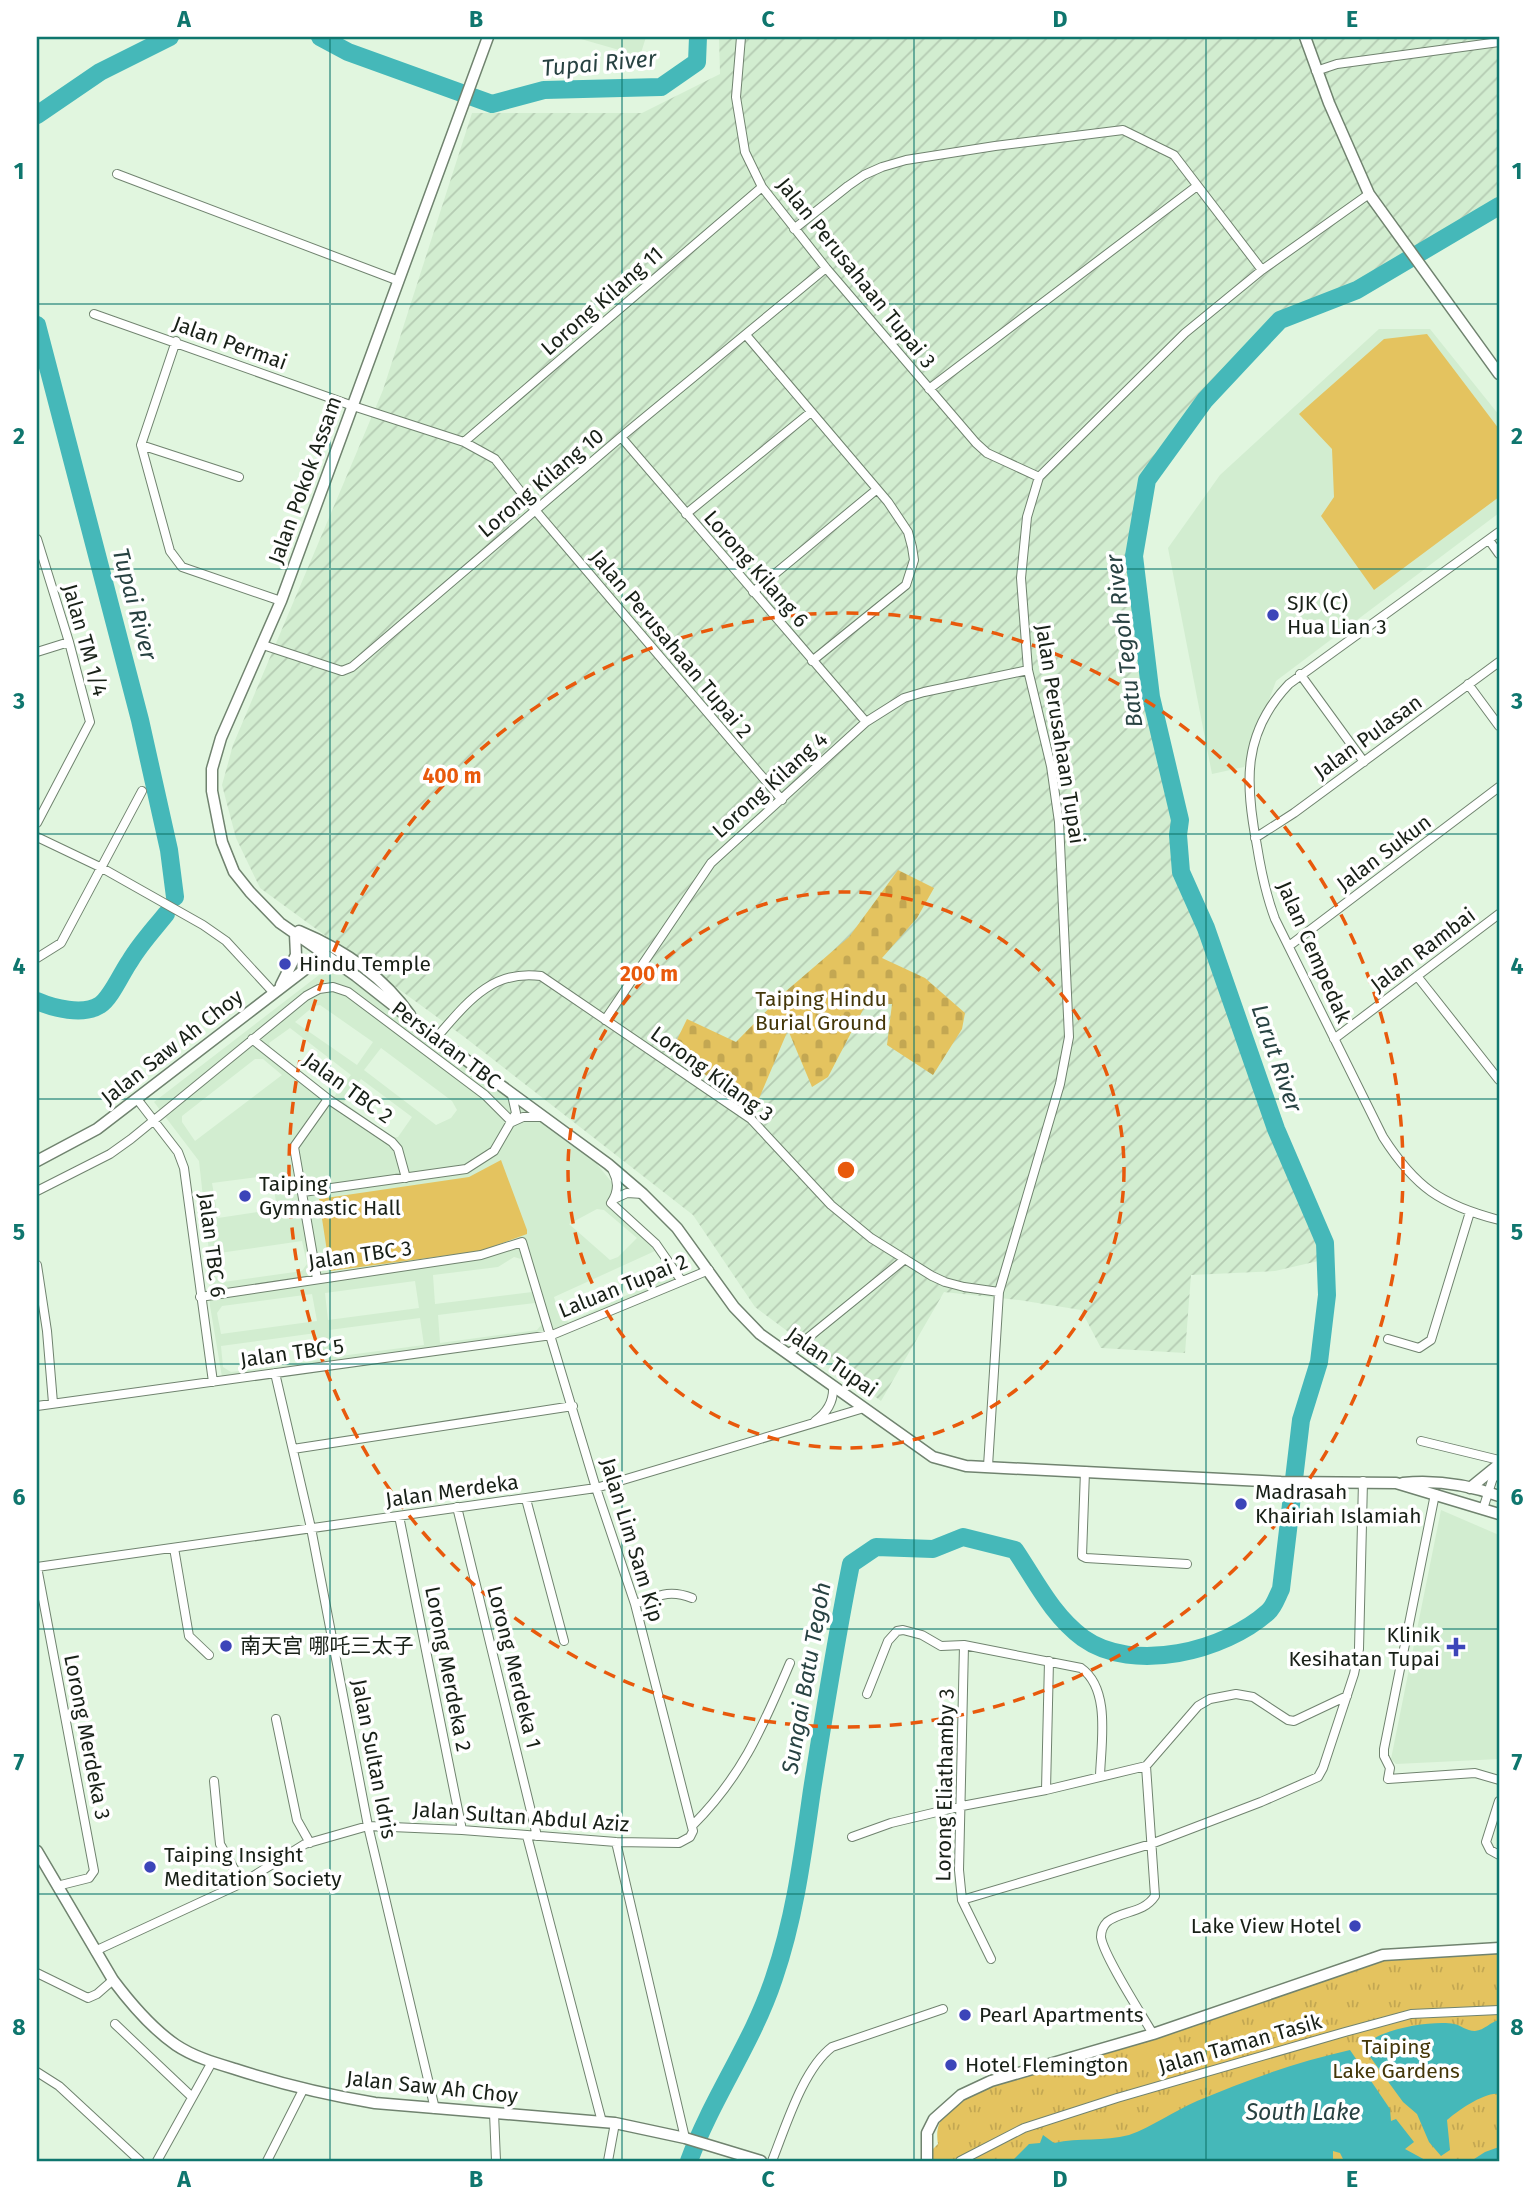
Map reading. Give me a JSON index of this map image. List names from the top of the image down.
{
  "streets": {
    "street": [
      "Jalan Perusahaan Tupai 3",
      "Lorong Kilang 11",
      "Jalan Permai",
      "Jalan Pokok Assam",
      "Lorong Kilang 10",
      "Lorong Kilang 6",
      "Jalan TM 1/4",
      "Jalan Perusahaan Tupai 2",
      "Jalan Perusahaan Tupai",
      "Jalan Pulasan",
      "Lorong Kilang 4",
      "Jalan Sukun",
      "Jalan Rambai",
      "Jalan Cempedak",
      "Persiaran TBC",
      "Jalan Saw Ah Choy",
      "Lorong Kilang 3",
      "Jalan TBC 2",
      "Jalan TBC 6",
      "Jalan TBC 3",
      "Laluan Tupai 2",
      "Jalan TBC 5",
      "Jalan Tupai",
      "Jalan Merdeka",
      "Jalan Lim Sam Kip",
      "Lorong Merdeka 1",
      "Lorong Merdeka 2",
      "Lorong Merdeka 3",
      "Jalan Sultan Idris",
      "Lorong Eliathamby 3",
      "Jalan Sultan Abdul Aziz",
      "Jalan Taman Tasik"
    ]
  },
  "crossings": [
    ["Jalan Perusahaan Tupai 3", "Lorong Kilang 11"],
    ["Jalan Perusahaan Tupai 3", "Lorong Kilang 10"],
    ["Jalan Perusahaan Tupai 3", "Jalan Perusahaan Tupai"],
    ["Lorong Kilang 11", "Jalan Permai"],
    ["Lorong Kilang 11", "Jalan Perusahaan Tupai 2"],
    ["Jalan Permai", "Jalan Pokok Assam"],
    ["Jalan Permai", "Jalan Perusahaan Tupai 2"],
    ["Jalan Pokok Assam", "Lorong Kilang 10"],
    ["Jalan Pokok Assam", "Jalan Tupai"],
    ["Lorong Kilang 10", "Lorong Kilang 6"],
    ["Lorong Kilang 10", "Jalan Perusahaan Tupai 2"],
    ["Lorong Kilang 6", "Lorong Kilang 4"],
    ["Jalan Perusahaan Tupai 2", "Lorong Kilang 4"],
    ["Jalan Perusahaan Tupai", "Lorong Kilang 4"],
    ["Jalan Perusahaan Tupai", "Lorong Kilang 3"],
    ["Jalan Perusahaan Tupai", "Jalan Tupai"],
    ["Jalan Pulasan", "Jalan Cempedak"],
    ["Lorong Kilang 4", "Lorong Kilang 3"],
    ["Jalan Sukun", "Jalan Cempedak"],
    ["Jalan Rambai", "Jalan Cempedak"],
    ["Persiaran TBC", "Jalan TBC 2"],
    ["Persiaran TBC", "Jalan TBC 6"],
    ["Jalan Saw Ah Choy", "Jalan TBC 6"],
    ["Jalan Saw Ah Choy", "Jalan Tupai"],
    ["Jalan Saw Ah Choy", "Lorong Merdeka 3"],
    ["Jalan Saw Ah Choy", "Jalan Sultan Idris"],
    ["Jalan Saw Ah Choy", "Jalan Sultan Abdul Aziz"],
    ["Lorong Kilang 3", "Jalan Tupai"],
    ["Jalan TBC 6", "Jalan TBC 3"],
    ["Jalan TBC 6", "Jalan TBC 5"],
    ["Jalan TBC 3", "Jalan Lim Sam Kip"],
    ["Laluan Tupai 2", "Jalan TBC 5"],
    ["Laluan Tupai 2", "Jalan Tupai"],
    ["Laluan Tupai 2", "Jalan Lim Sam Kip"],
    ["Jalan TBC 5", "Jalan Lim Sam Kip"],
    ["Jalan TBC 5", "Jalan Sultan Idris"],
    ["Jalan Tupai", "Jalan Merdeka"],
    ["Jalan Merdeka", "Jalan Lim Sam Kip"],
    ["Jalan Merdeka", "Lorong Merdeka 1"],
    ["Jalan Merdeka", "Lorong Merdeka 2"],
    ["Jalan Merdeka", "Lorong Merdeka 3"],
    ["Jalan Merdeka", "Jalan Sultan Idris"],
    ["Jalan Lim Sam Kip", "Jalan Sultan Abdul Aziz"],
    ["Lorong Merdeka 1", "Jalan Sultan Abdul Aziz"],
    ["Lorong Merdeka 2", "Jalan Sultan Abdul Aziz"],
    ["Jalan Sultan Idris", "Jalan Sultan Abdul Aziz"]
  ],
  "water": [
    "Tupai River",
    "Batu Tegoh River",
    "Larut River",
    "Sungai Batu Tegoh",
    "South Lake"
  ],
  "parks": ["Taiping Hindu Burial Ground", "Taiping Lake Gardens"],
  "places": {
    "other": [
      "SJK (C) Hua Lian 3",
      "Hindu Temple",
      "Taiping Gymnastic Hall",
      "Madrasah Khairiah Islamiah",
      "南天宫 哪吒三太子",
      "Taiping Insight Meditation Society",
      "Lake View Hotel",
      "Pearl Apartments",
      "Hotel Flemington"
    ],
    "health": ["Klinik Kesihatan Tupai"]
  },
  "grid": {
    "columns": [
      "A",
      "B",
      "C",
      "D",
      "E"
    ],
    "rows": [
      "1",
      "2",
      "3",
      "4",
      "5",
      "6",
      "7",
      "8"
    ]
  },
  "rings": ["400 m", "200 m"]
}
